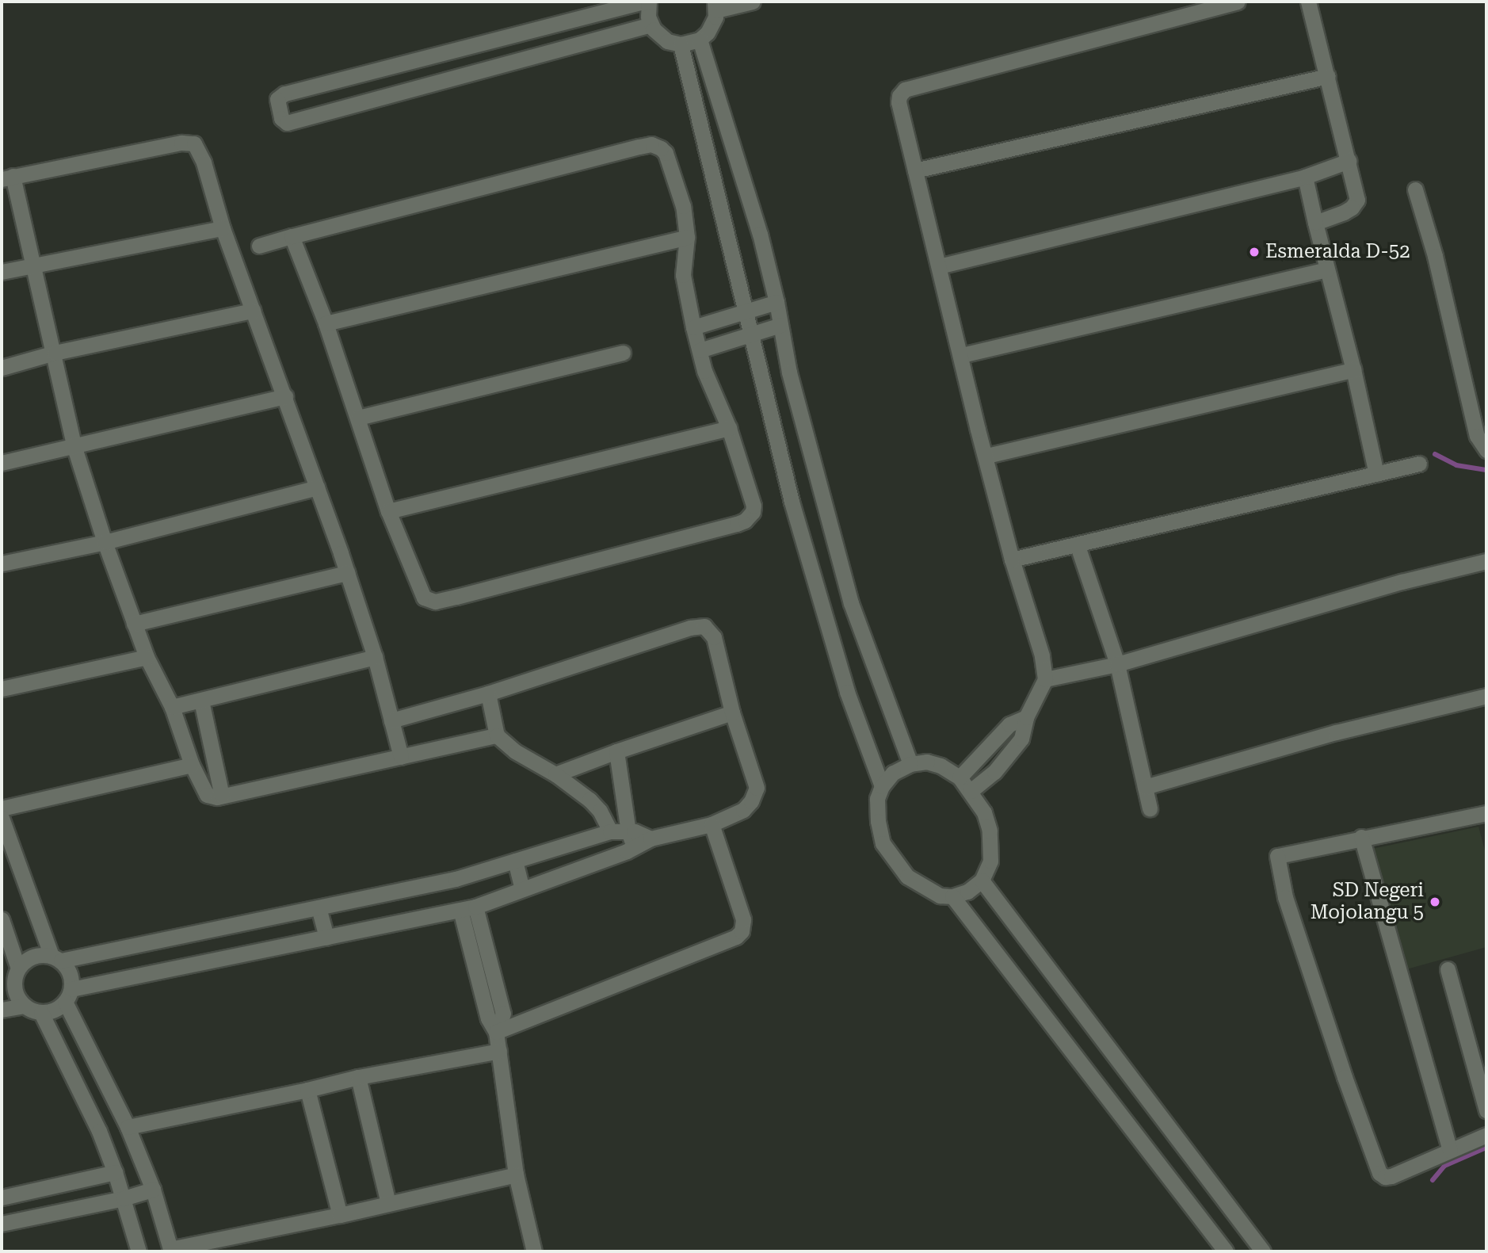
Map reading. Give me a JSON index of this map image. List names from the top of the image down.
{
  "places": ["Esmeralda D-52", "SD Negeri Mojolangu 5"]
}
